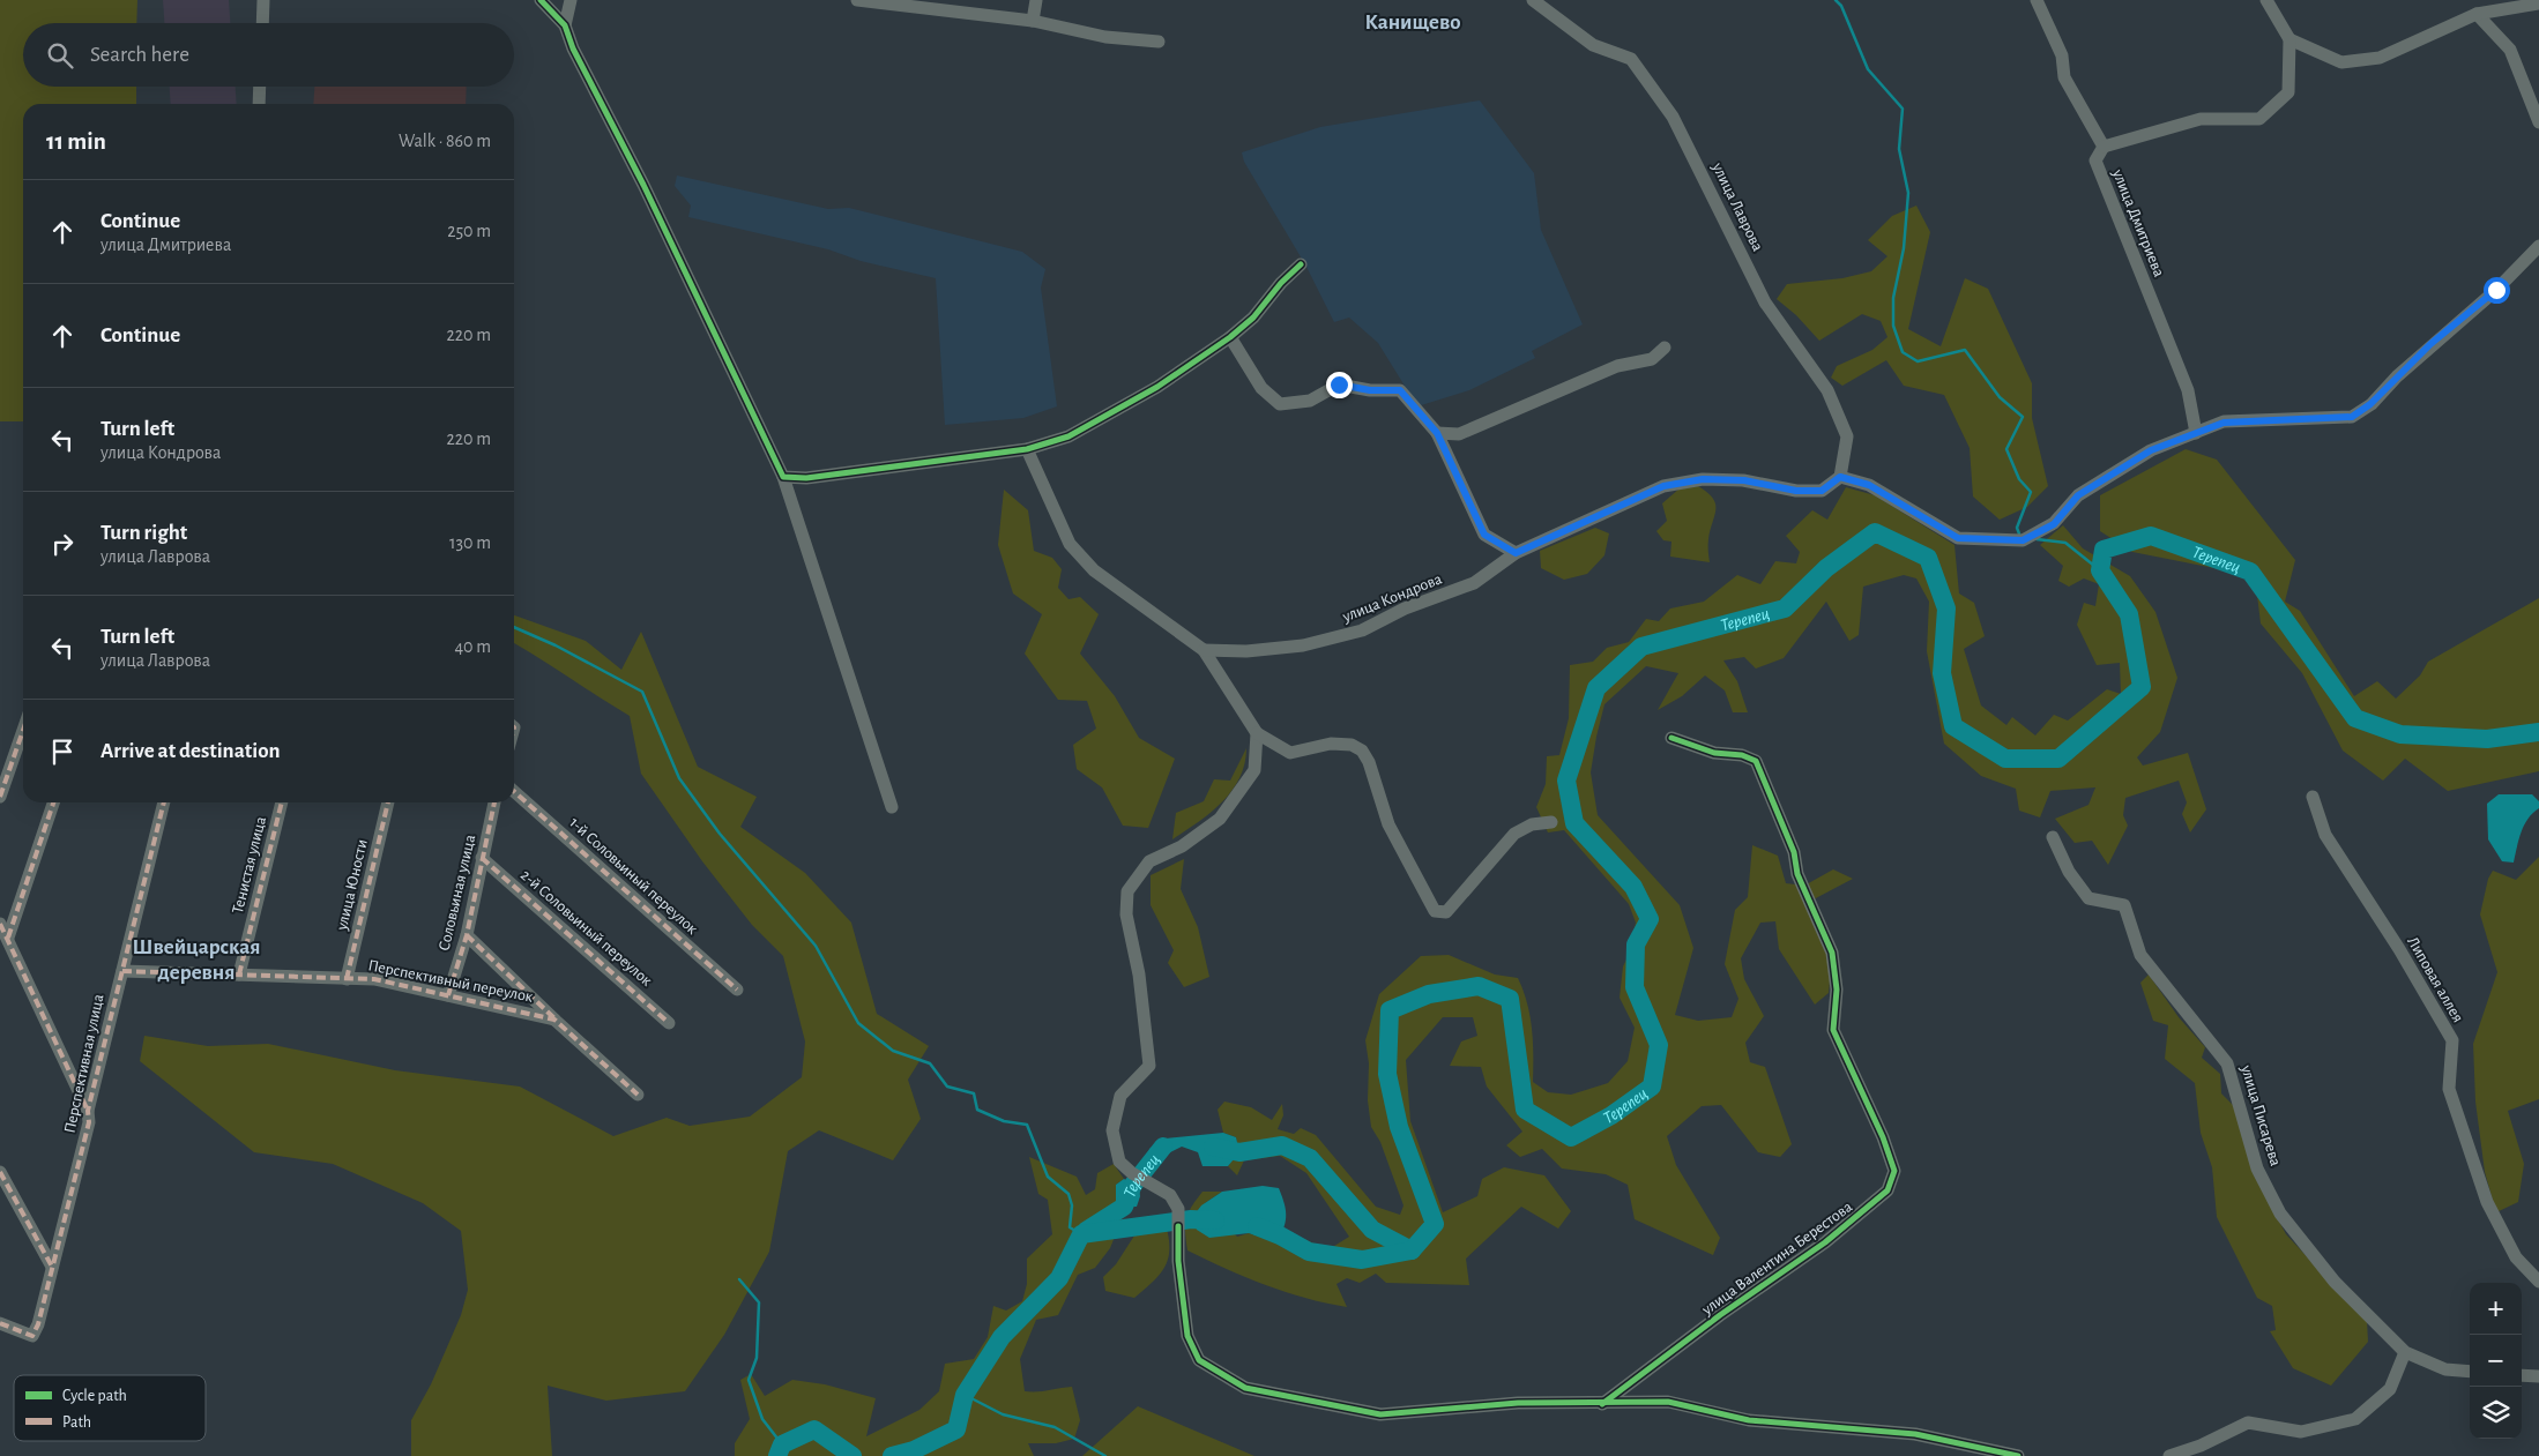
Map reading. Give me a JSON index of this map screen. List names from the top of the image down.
{
  "streets": {
    "street": [
      "улица Лаврова",
      "улица Дмитриева",
      "улица Кондрова",
      "Тенистая улица",
      "1-й Соловьиный переулок",
      "улица Юности",
      "Соловьиная улица",
      "2-й Соловьиный переулок",
      "Липовая аллея",
      "Перспективный переулок",
      "Перспективная улица",
      "улица Писарева",
      "улица Валентина Берестова"
    ]
  },
  "crossings": [
    ["улица Лаврова", "улица Кондрова"],
    ["Тенистая улица", "Перспективный переулок"],
    ["улица Юности", "Перспективный переулок"],
    ["Соловьиная улица", "2-й Соловьиный переулок"],
    ["Соловьиная улица", "Перспективный переулок"],
    ["Перспективный переулок", "Перспективная улица"]
  ],
  "districts": ["Канищево", "Швейцарская деревня"],
  "water": ["Терепец"],
  "legend": ["Cycle path", "Path"],
  "page": {
    "search": "Search here",
    "heading": ["11 min", "Walk · 860 m"],
    "list": [
      ["Continue", "улица Дмитриева", "250 m"],
      ["Continue", "220 m"],
      ["Turn left", "улица Кондрова", "220 m"],
      ["Turn right", "улица Лаврова", "130 m"],
      ["Turn left", "улица Лаврова", "40 m"],
      "Arrive at destination"
    ],
    "map_buttons": ["+", "−"]
  }
}
